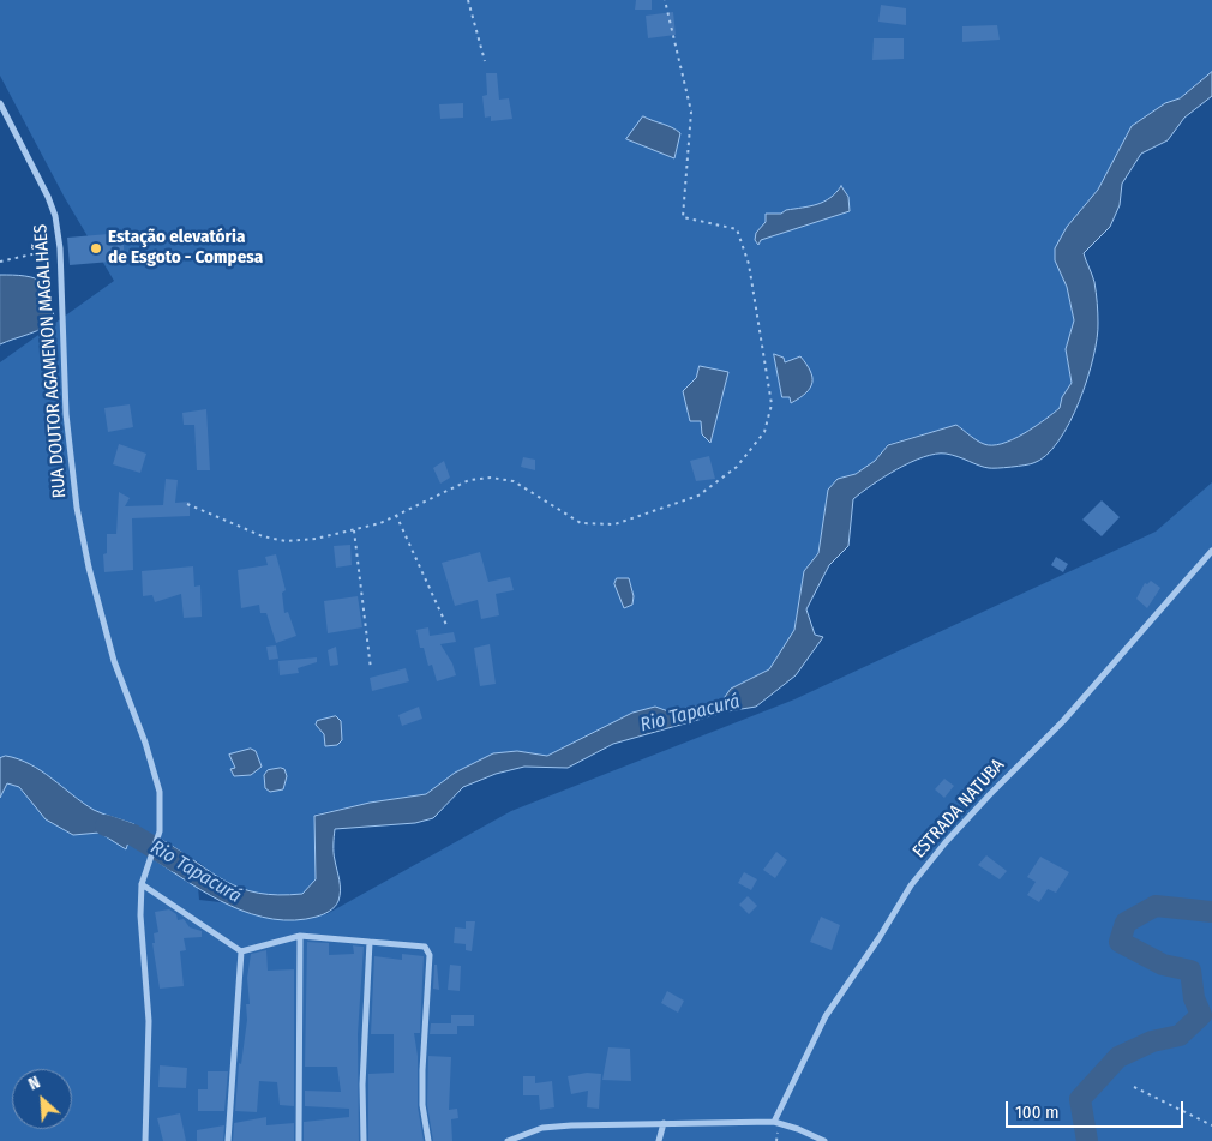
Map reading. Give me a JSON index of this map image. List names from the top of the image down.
{
  "streets": {
    "street": ["RUA DOUTOR AGAMENON MAGALHÃES", "ESTRADA NATUBA"]
  },
  "water": ["Rio Tapacurá"],
  "places": ["Estação elevatória de Esgoto - Compesa"],
  "scale_bar": "100 m",
  "north": "top left"
}
